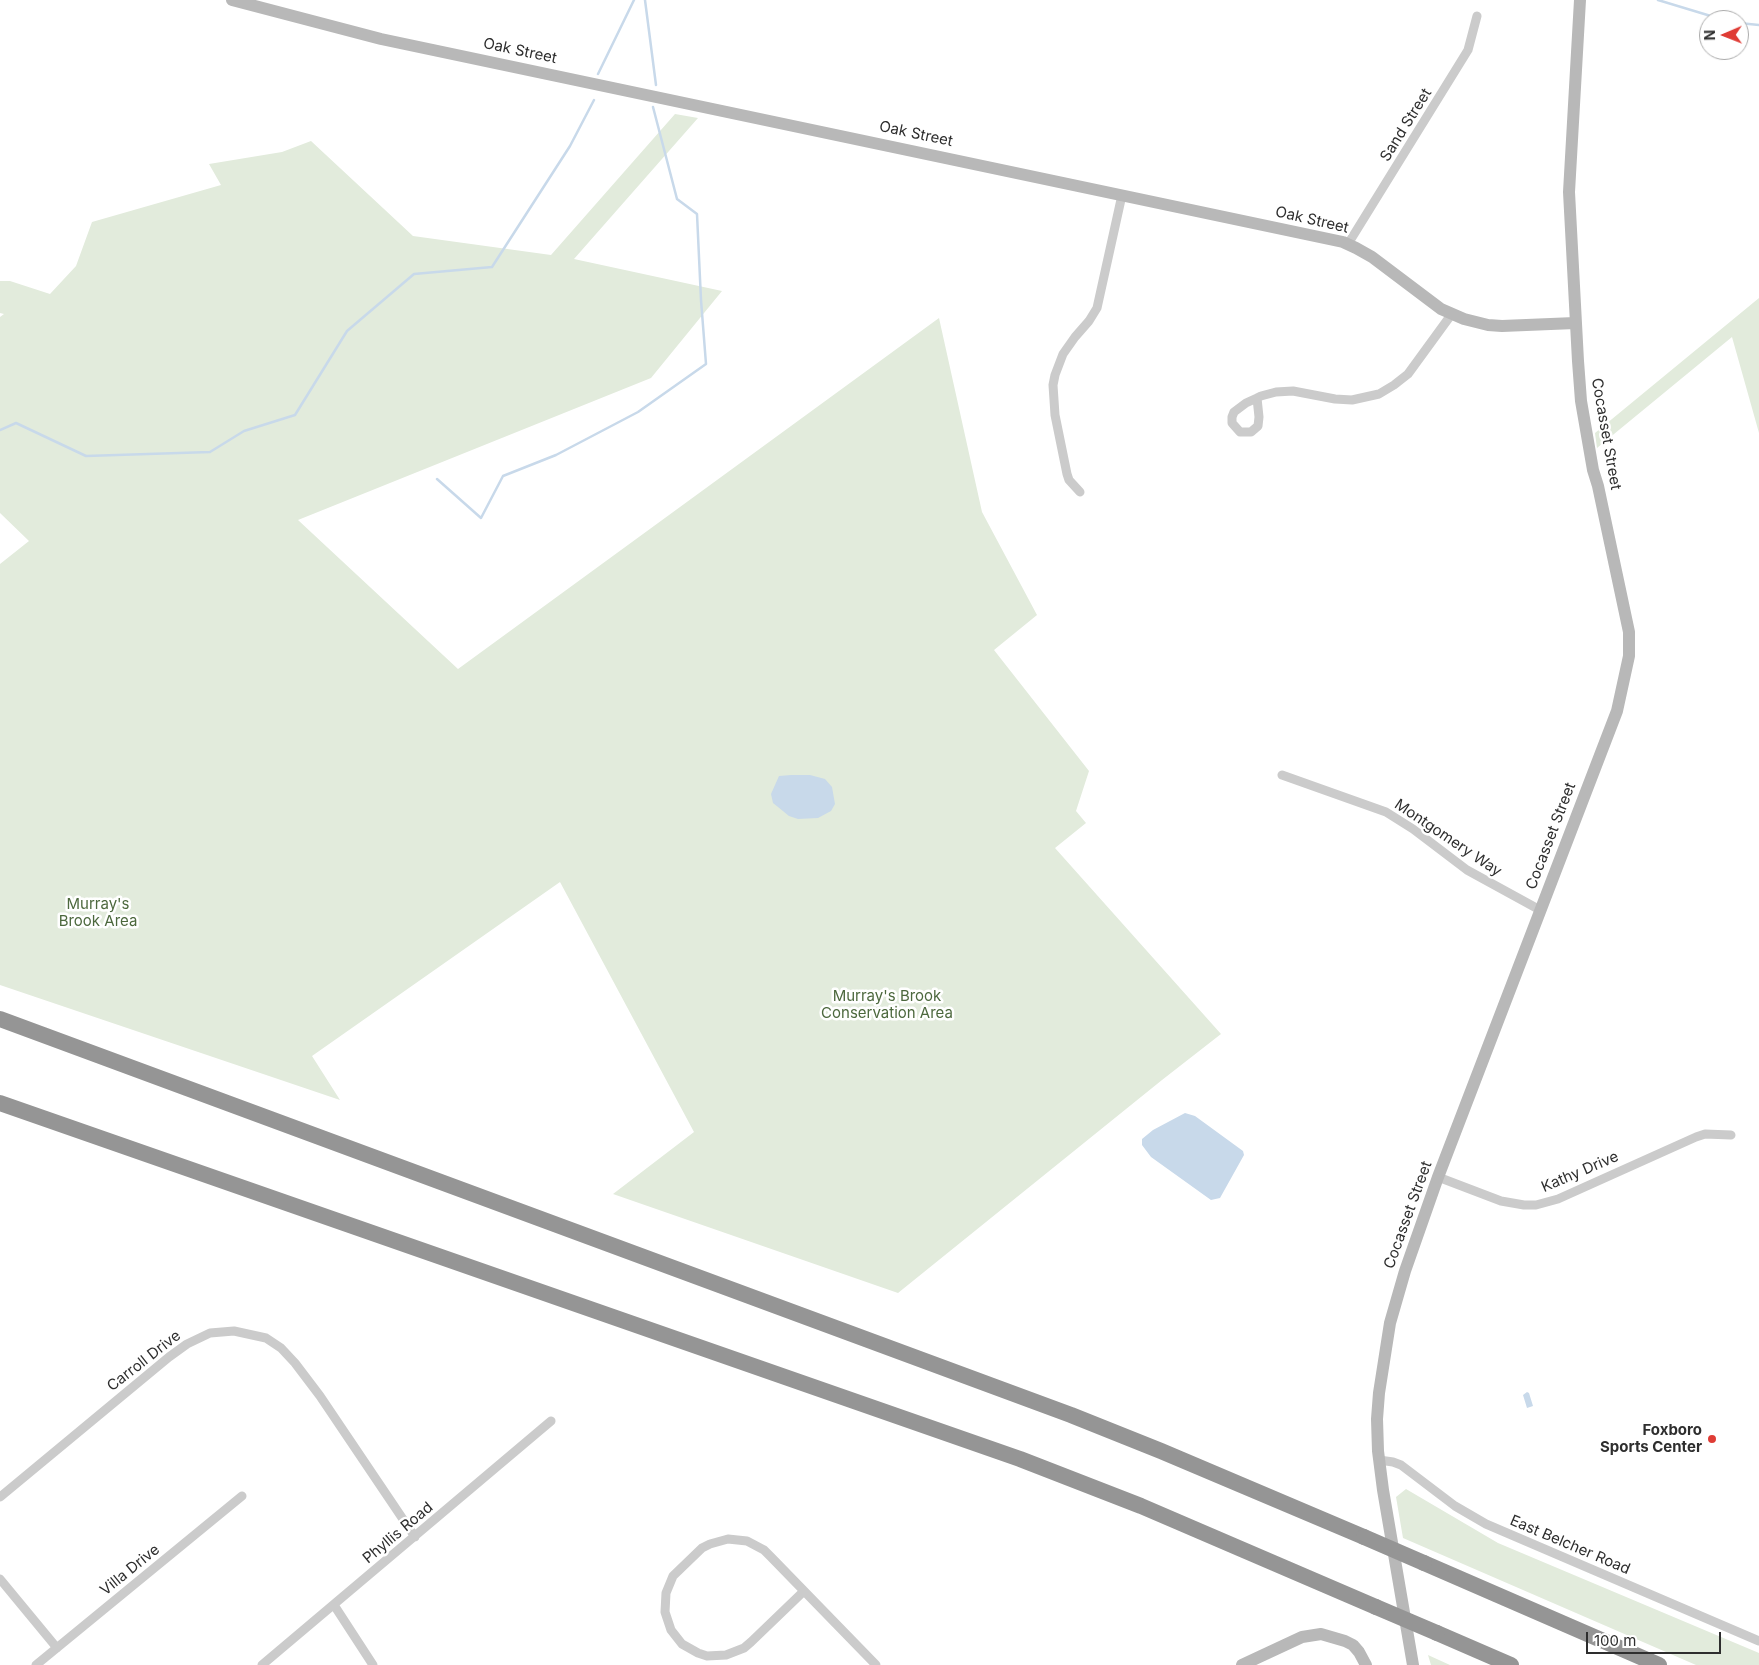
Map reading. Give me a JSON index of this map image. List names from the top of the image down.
{
  "streets": {
    "main road": ["Oak Street", "Cocasset Street"],
    "street": [
      "Sand Street",
      "Montgomery Way",
      "Kathy Drive",
      "Carroll Drive",
      "Phyllis Road",
      "East Belcher Road",
      "Villa Drive"
    ]
  },
  "crossings": [
    ["Oak Street", "Sand Street"],
    ["Oak Street", "Cocasset Street"],
    ["Cocasset Street", "Montgomery Way"],
    ["Cocasset Street", "Kathy Drive"],
    ["Cocasset Street", "East Belcher Road"],
    ["Carroll Drive", "Phyllis Road"]
  ],
  "parks": ["Murray's Brook Area", "Murray's Brook Conservation Area"],
  "places": ["Foxboro Sports Center"],
  "scale_bar": "100 m",
  "north": "left"
}
